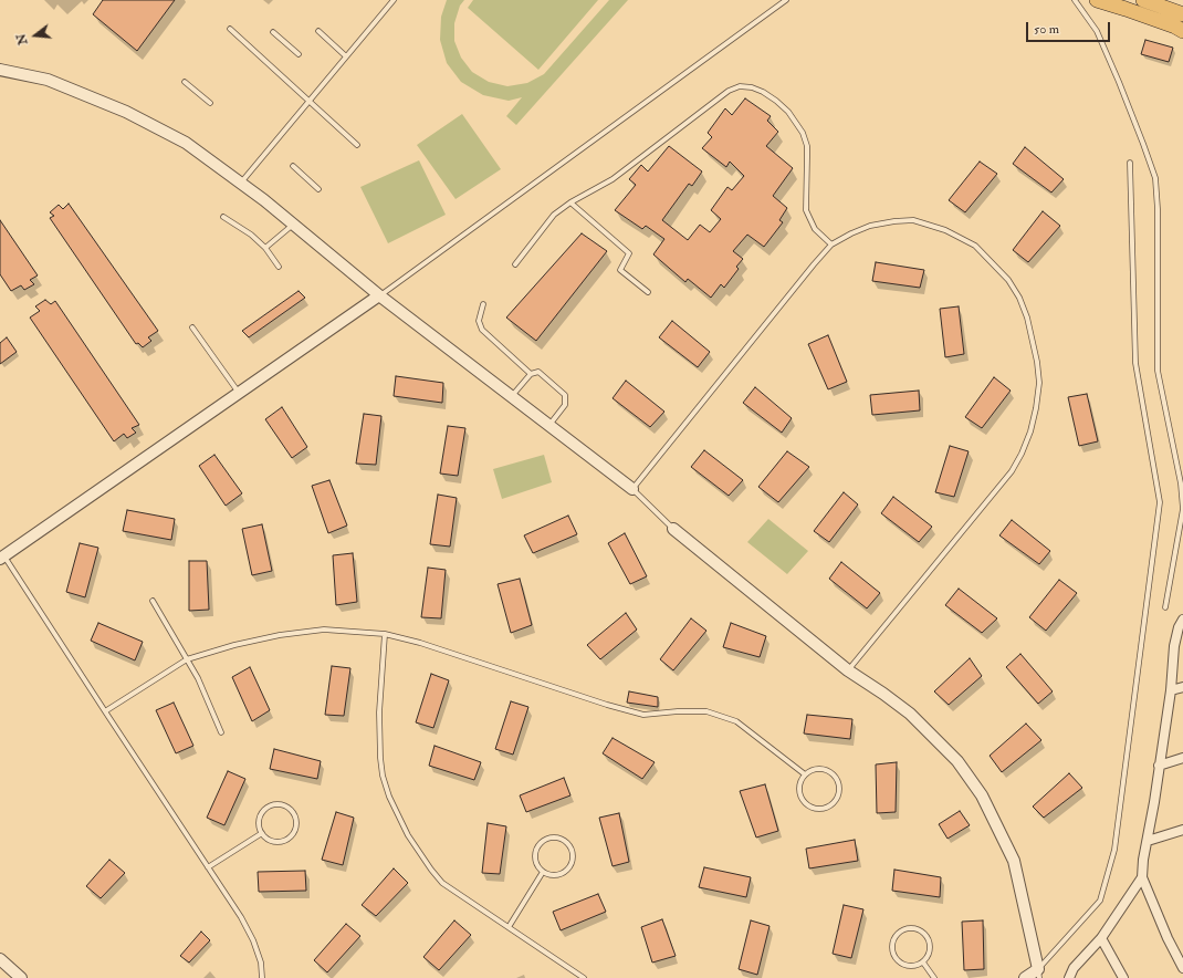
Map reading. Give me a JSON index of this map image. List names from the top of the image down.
{
  "scale_bar": "50 m",
  "north": "left"
}
